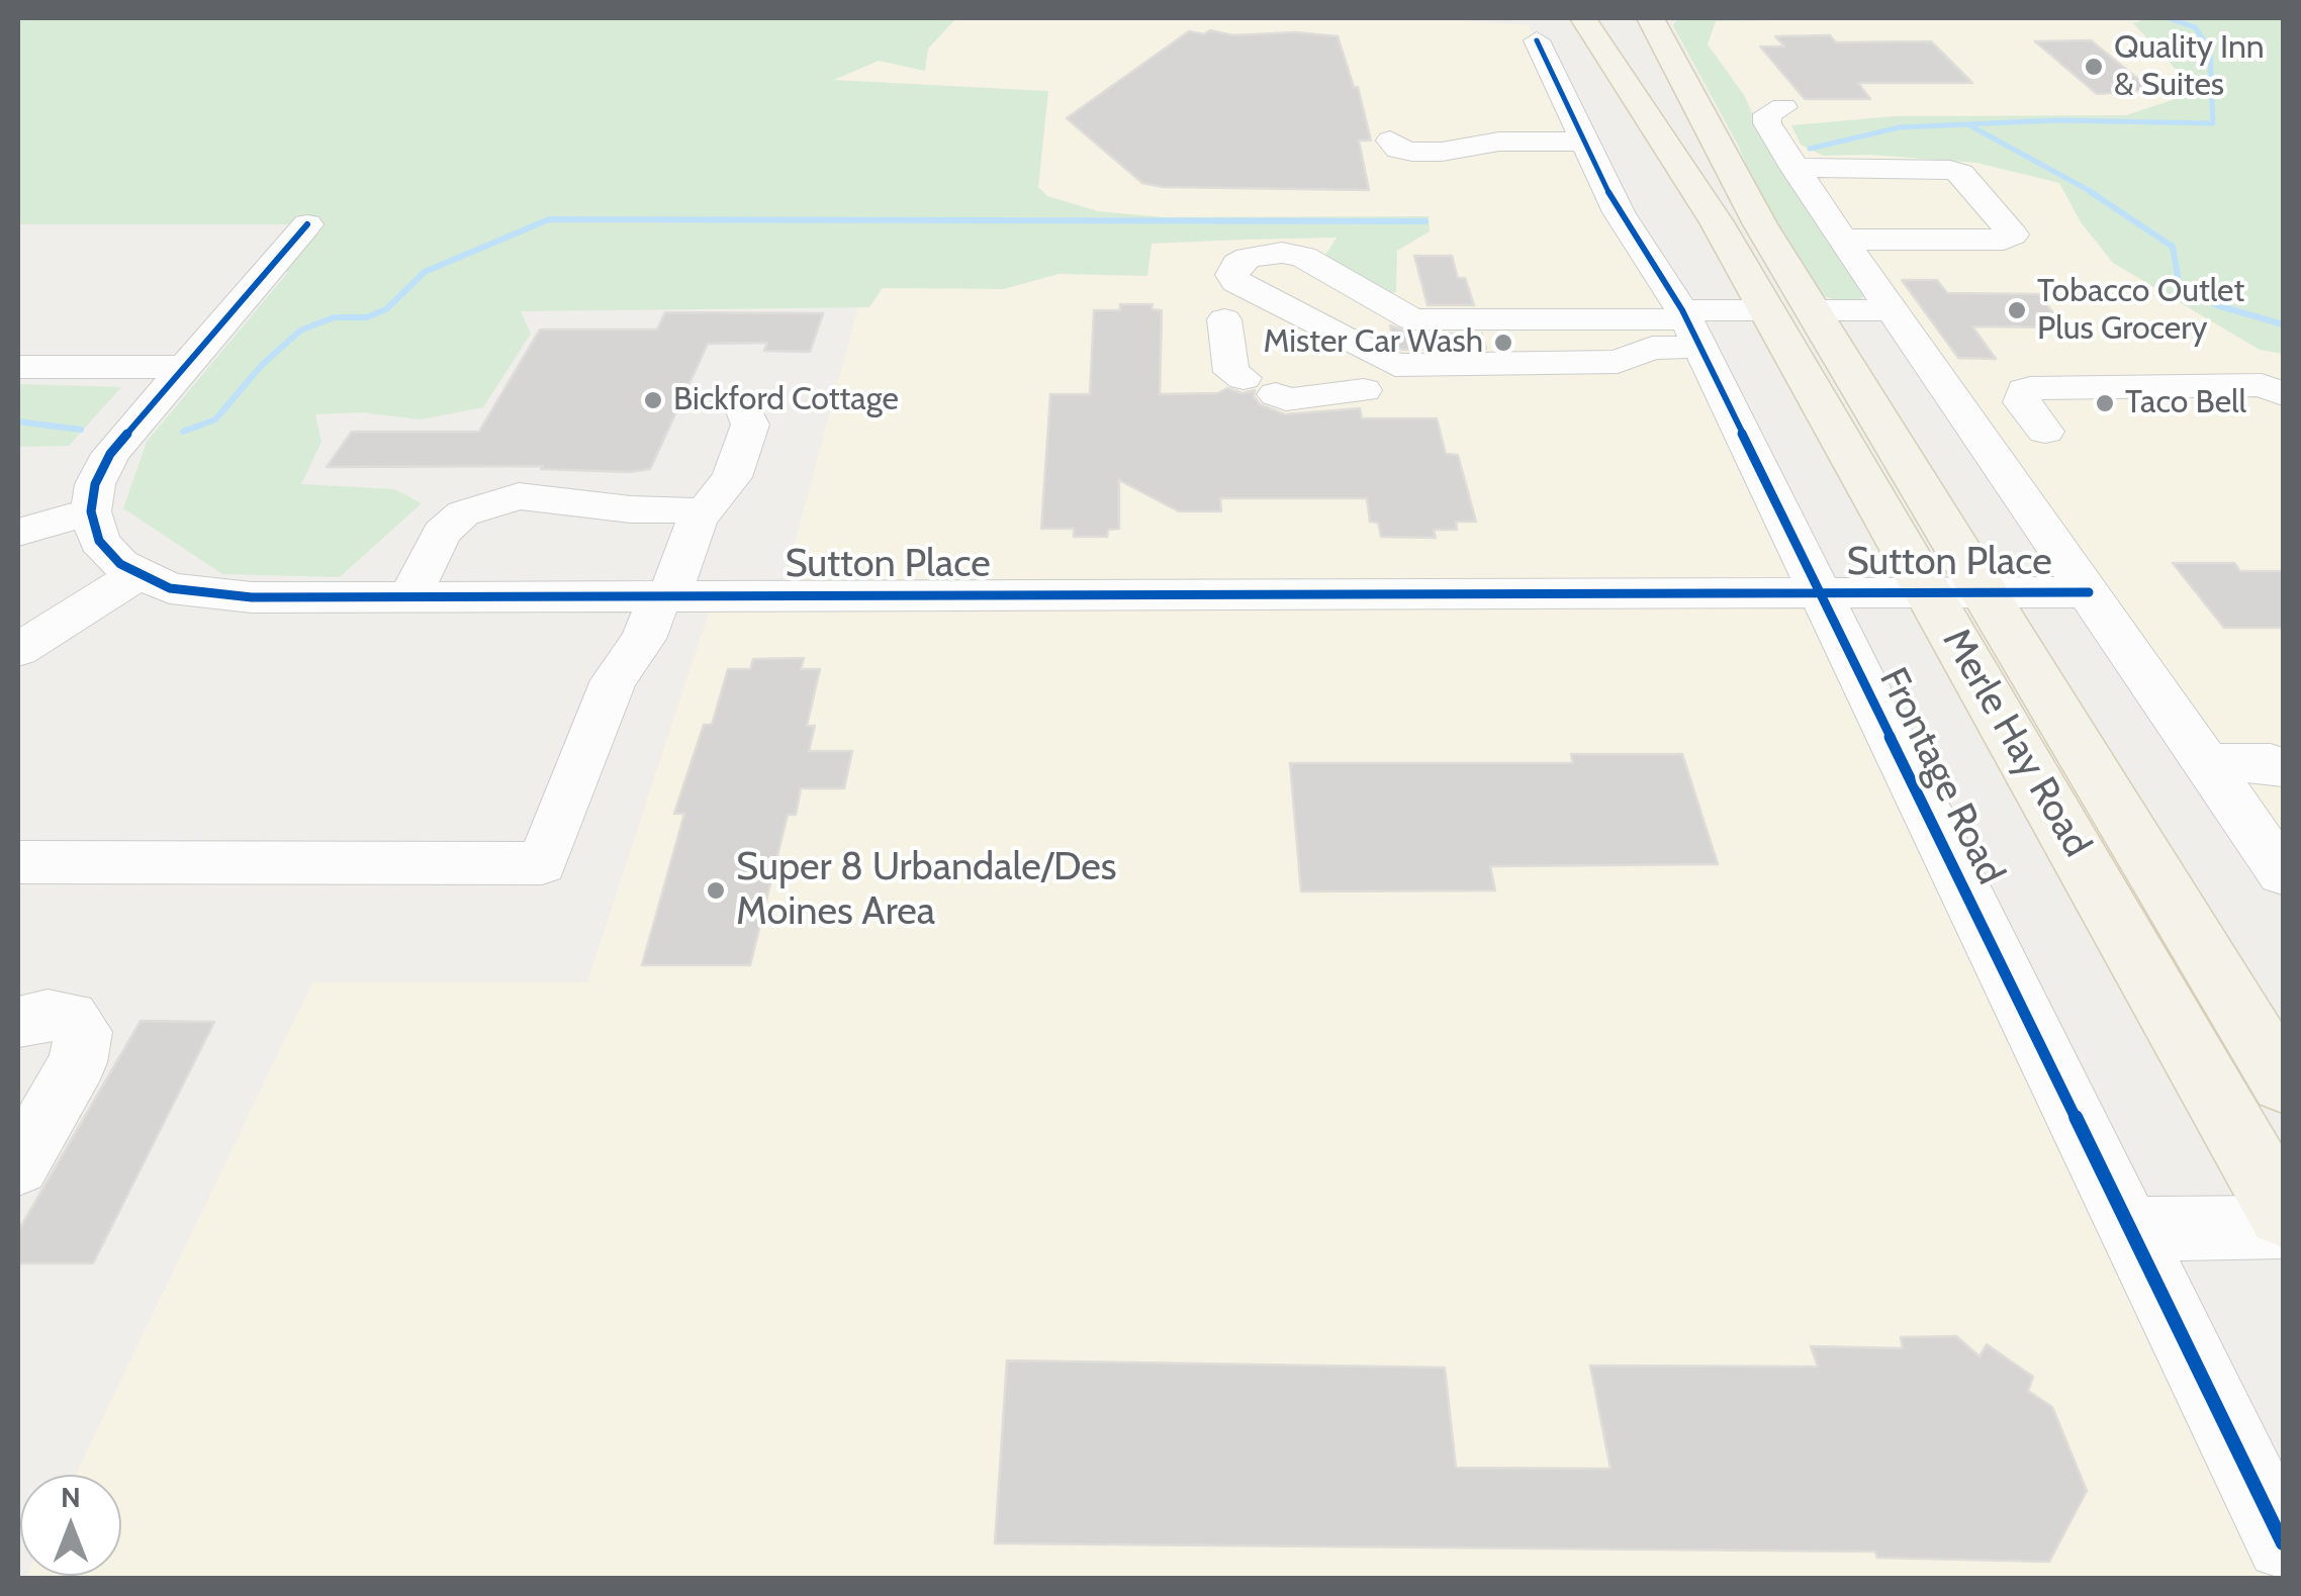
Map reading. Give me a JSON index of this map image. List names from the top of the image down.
{
  "streets": {
    "main road": ["Merle Hay Road"],
    "street": ["Sutton Place", "Frontage Road"]
  },
  "crossings": [
    ["Sutton Place", "Merle Hay Road"],
    ["Sutton Place", "Frontage Road"]
  ],
  "places": [
    "Quality Inn & Suites",
    "Tobacco Outlet Plus Grocery",
    "Mister Car Wash",
    "Bickford Cottage",
    "Taco Bell",
    "Super 8 Urbandale/Des Moines Area"
  ],
  "north": "top"
}
